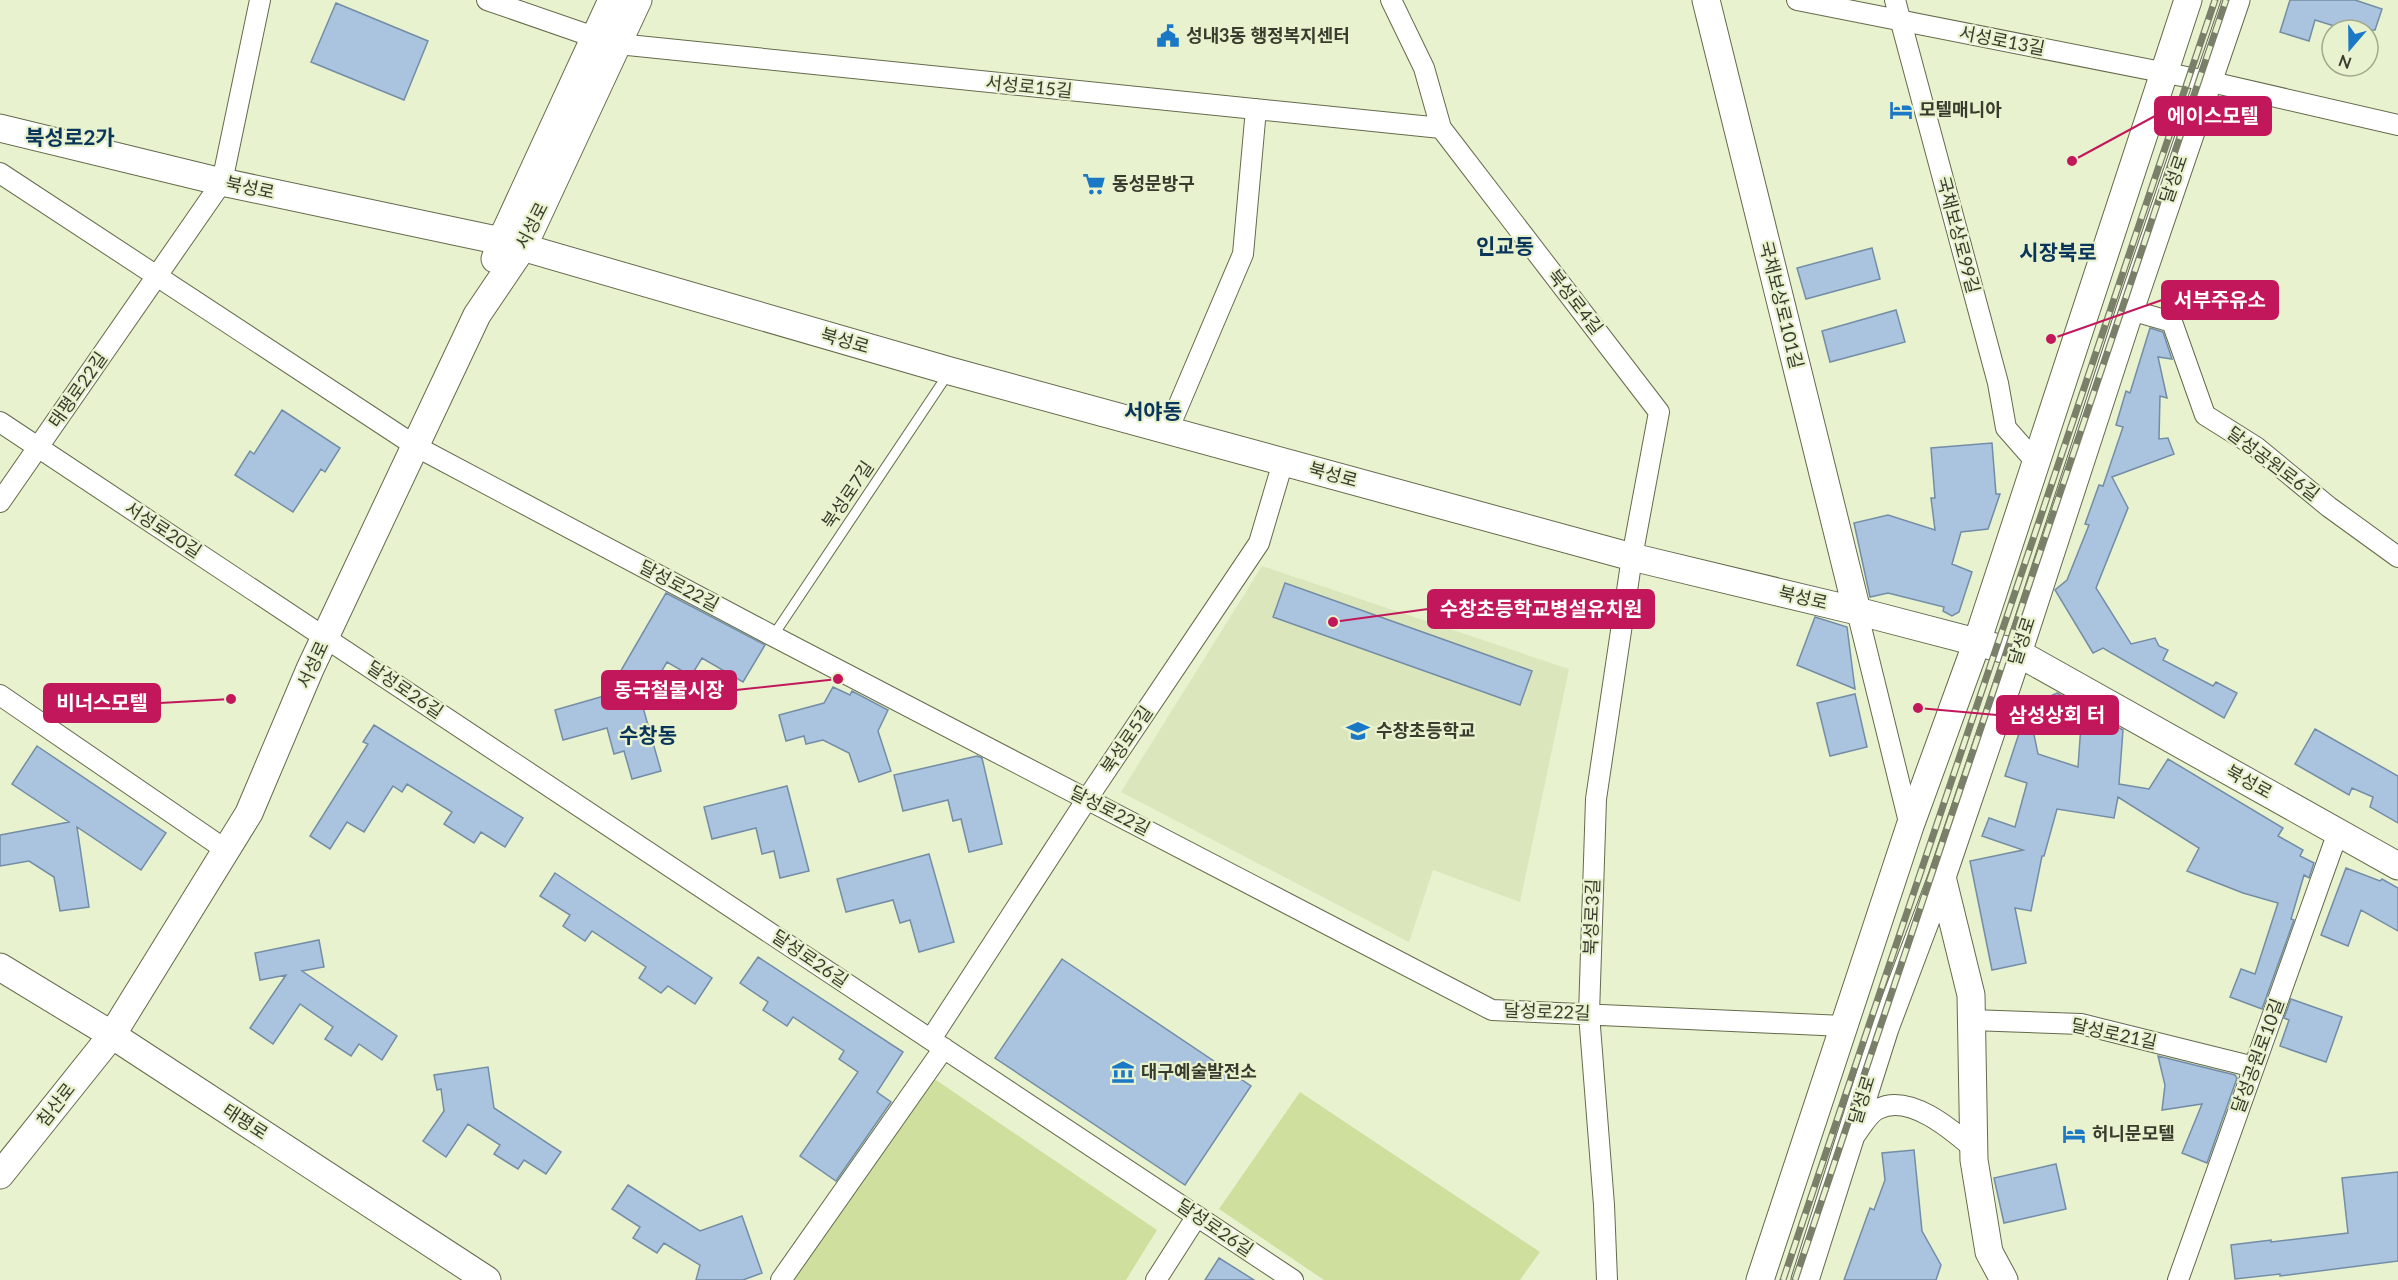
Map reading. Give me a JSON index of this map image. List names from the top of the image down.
{
  "streets": {
    "street": [
      "서성로13길",
      "서성로15길",
      "달성로",
      "북성로",
      "서성로",
      "국채보상로99길",
      "북성로4길",
      "국채보상로101길",
      "태평로22길",
      "달성공원로6길",
      "서성로20길",
      "달성로22길",
      "달성로26길",
      "북성로5길",
      "북성로3길",
      "달성로21길",
      "달성공원로10길",
      "침산로",
      "태평로"
    ],
    "lane": ["북성로7길"]
  },
  "crossings": [
    ["서성로13길", "달성로"],
    ["서성로13길", "국채보상로99길"],
    ["서성로15길", "서성로"],
    ["서성로15길", "북성로4길"],
    ["달성로", "북성로"],
    ["달성로", "달성공원로6길"],
    ["북성로", "서성로"],
    ["북성로", "북성로4길"],
    ["북성로", "국채보상로101길"],
    ["북성로", "태평로22길"],
    ["북성로", "북성로7길"],
    ["북성로", "북성로5길"],
    ["북성로", "북성로3길"],
    ["북성로", "달성공원로10길"],
    ["서성로", "서성로20길"],
    ["서성로", "달성로22길"],
    ["서성로", "달성로26길"],
    ["서성로", "침산로"],
    ["서성로", "태평로"],
    ["북성로4길", "북성로3길"],
    ["태평로22길", "서성로20길"],
    ["북성로7길", "달성로22길"],
    ["서성로20길", "달성로26길"],
    ["달성로22길", "북성로5길"],
    ["달성로22길", "북성로3길"],
    ["달성로26길", "북성로5길"],
    ["달성로21길", "달성공원로10길"],
    ["침산로", "태평로"]
  ],
  "districts": [
    "북성로2가",
    "인교동",
    "시장북로",
    "서야동",
    "수창동"
  ],
  "places": {
    "public building": ["성내3동 행정복지센터"],
    "hotel": ["모텔매니아", "허니문모텔"],
    "other": [
      "에이스모텔",
      "서부주유소",
      "수창초등학교병설유치원",
      "동국철물시장",
      "비너스모텔",
      "삼성상회 터"
    ],
    "supermarket": ["동성문방구"],
    "school or university": ["수창초등학교"],
    "museum": ["대구예술발전소"]
  },
  "north": "bottom"
}
